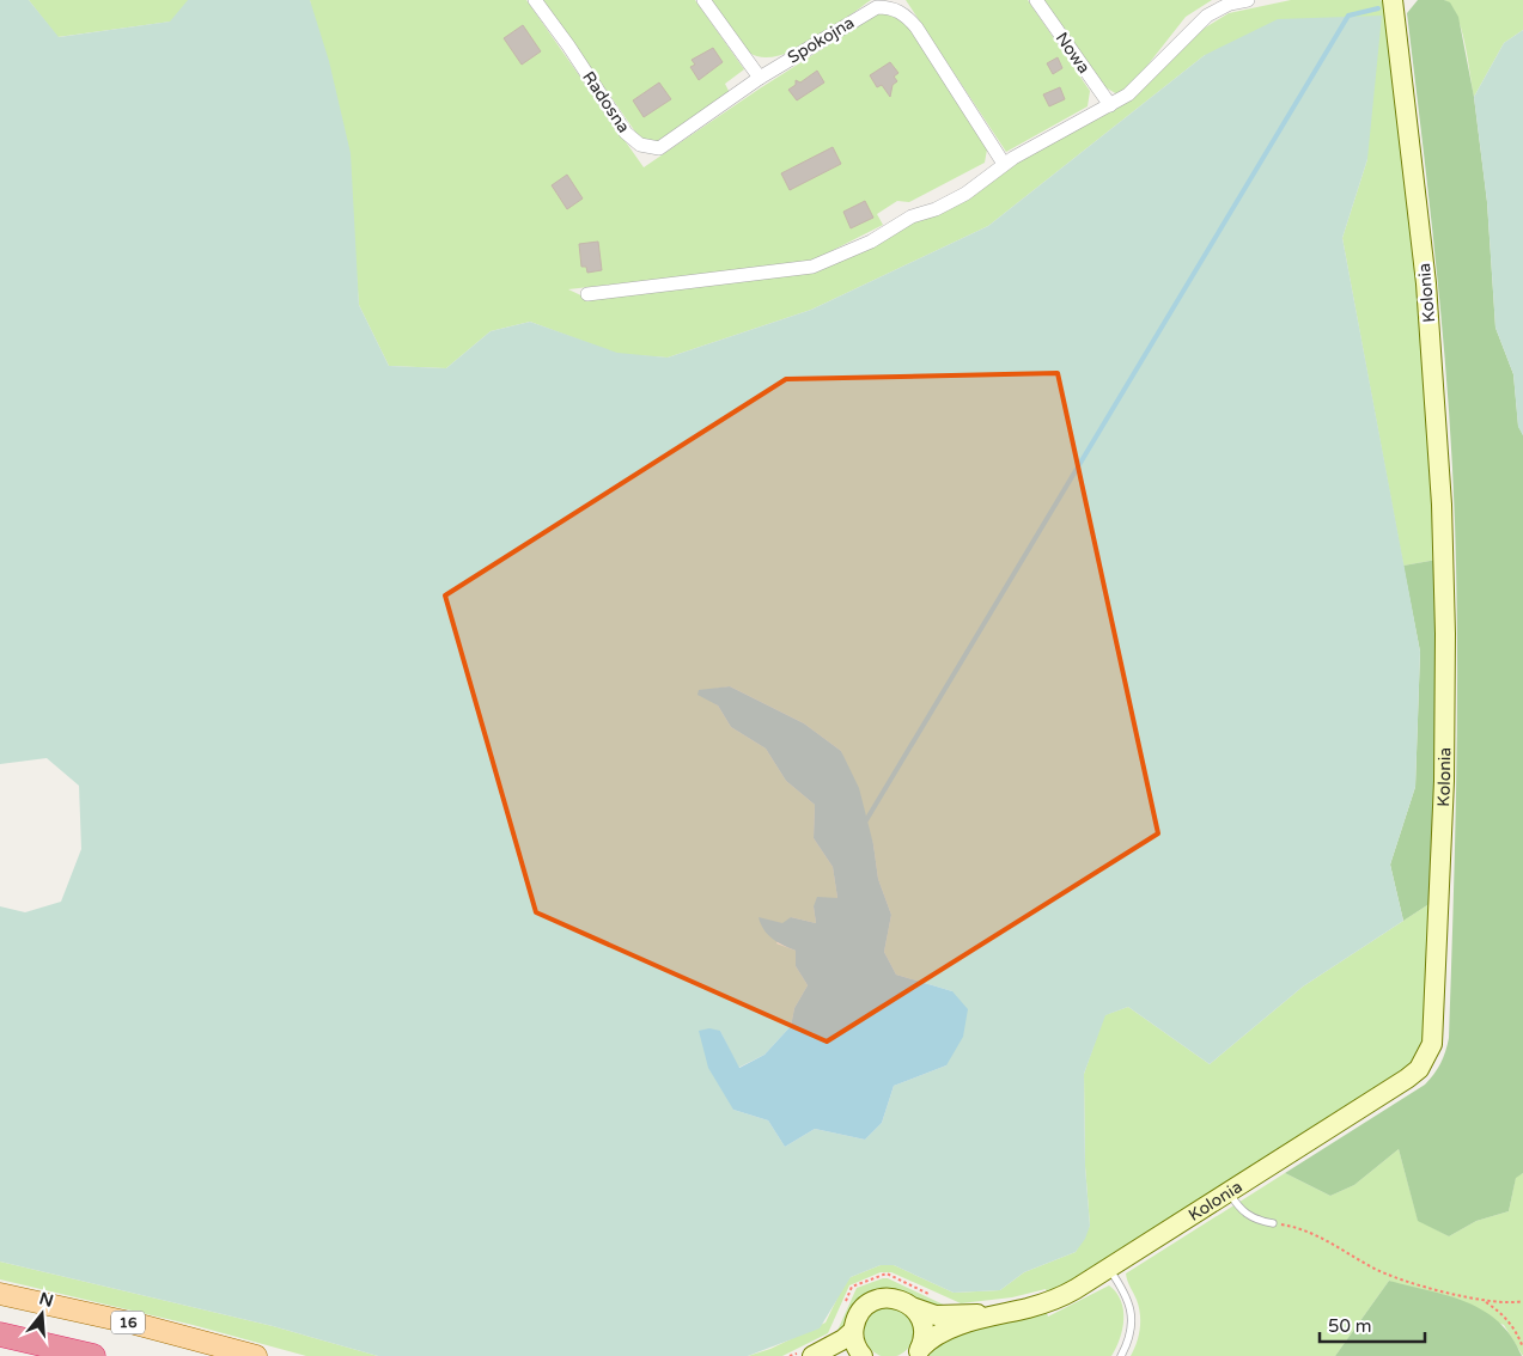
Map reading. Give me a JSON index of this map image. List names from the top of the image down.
{
  "streets": {
    "main road": ["16"],
    "street": [
      "Spokojna",
      "Nowa",
      "Radosna",
      "Kolonia"
    ]
  },
  "crossings": [
    ["Spokojna", "Radosna"]
  ],
  "scale_bar": "50 m",
  "north": "top"
}
